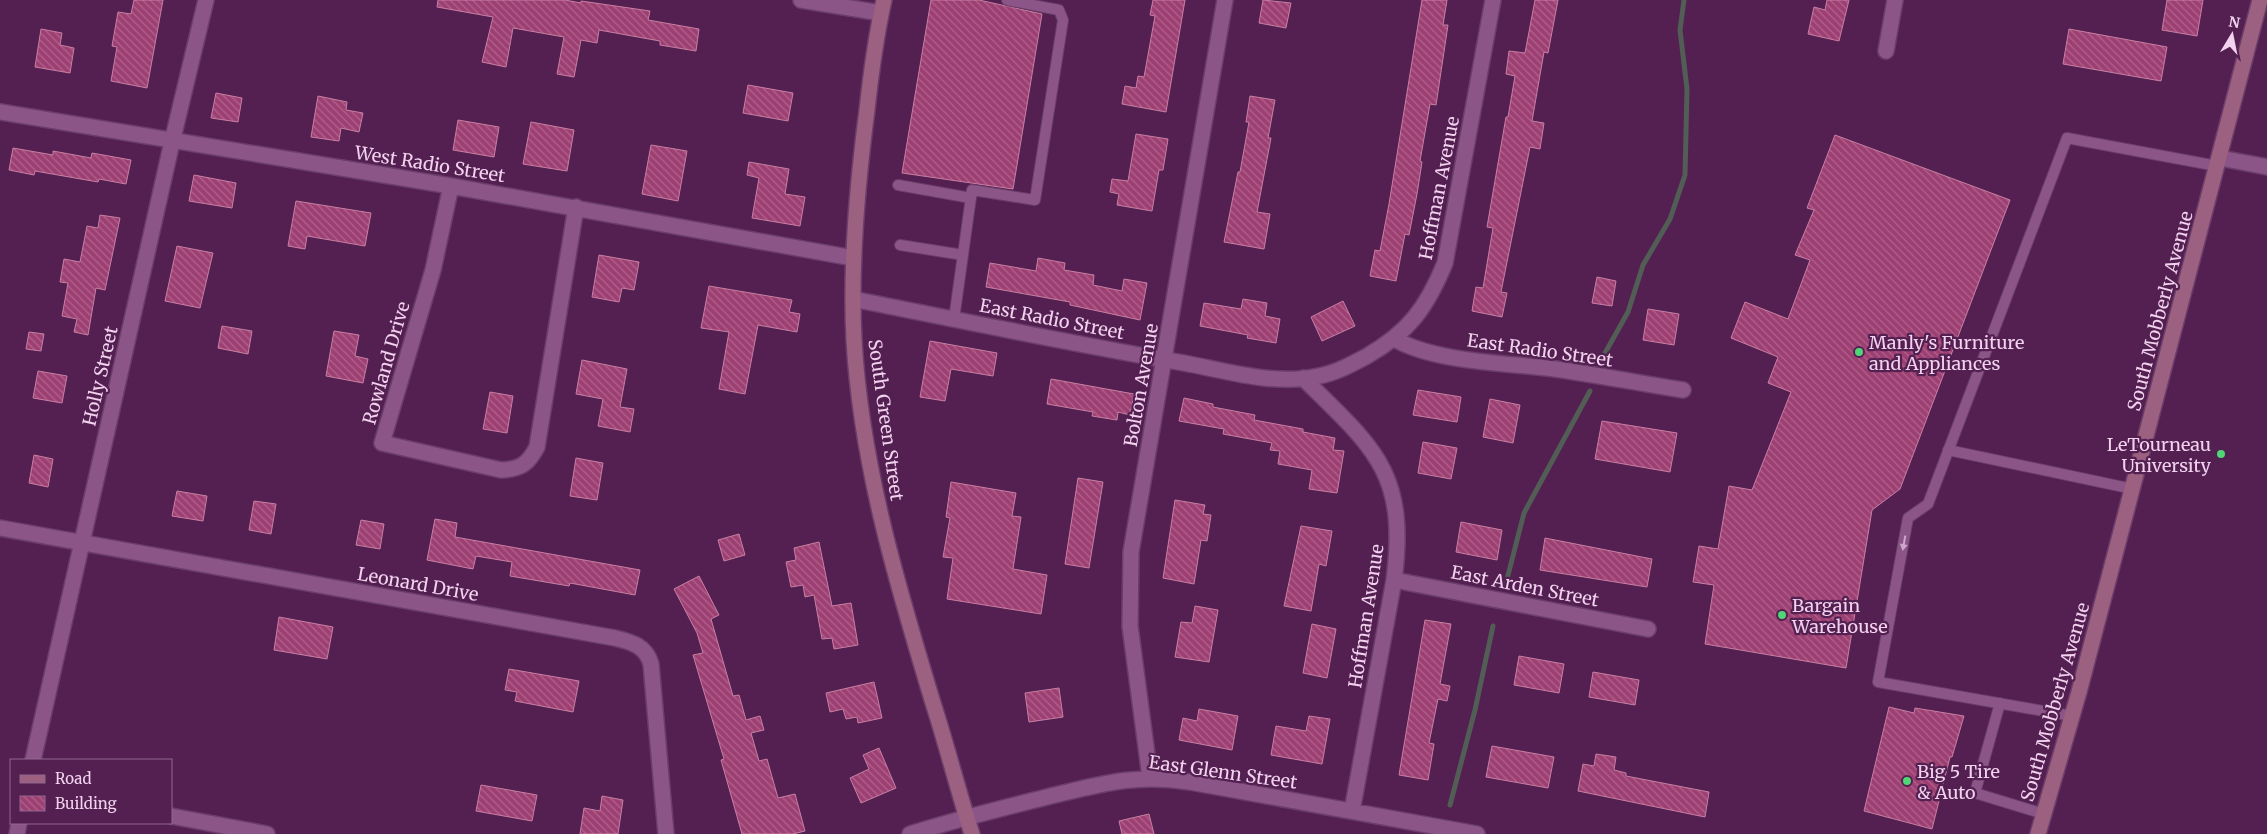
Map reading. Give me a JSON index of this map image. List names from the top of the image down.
{
  "streets": {
    "main road": ["South Mobberly Avenue", "South Green Street"],
    "street": [
      "West Radio Street",
      "Hoffman Avenue",
      "East Radio Street",
      "Rowland Drive",
      "Holly Street",
      "Bolton Avenue",
      "Leonard Drive",
      "East Arden Street",
      "East Glenn Street"
    ]
  },
  "crossings": [
    ["West Radio Street", "Rowland Drive"],
    ["West Radio Street", "Holly Street"],
    ["West Radio Street", "South Green Street"],
    ["Hoffman Avenue", "East Radio Street"],
    ["Hoffman Avenue", "East Arden Street"],
    ["Hoffman Avenue", "East Glenn Street"],
    ["East Radio Street", "Bolton Avenue"],
    ["East Radio Street", "South Green Street"],
    ["Holly Street", "Leonard Drive"],
    ["Bolton Avenue", "East Glenn Street"],
    ["South Green Street", "East Glenn Street"]
  ],
  "places": [
    "Manly's Furniture and Appliances",
    "LeTourneau University",
    "Bargain Warehouse",
    "Big 5 Tire & Auto"
  ],
  "legend": ["Road", "Building"],
  "north": "top"
}
